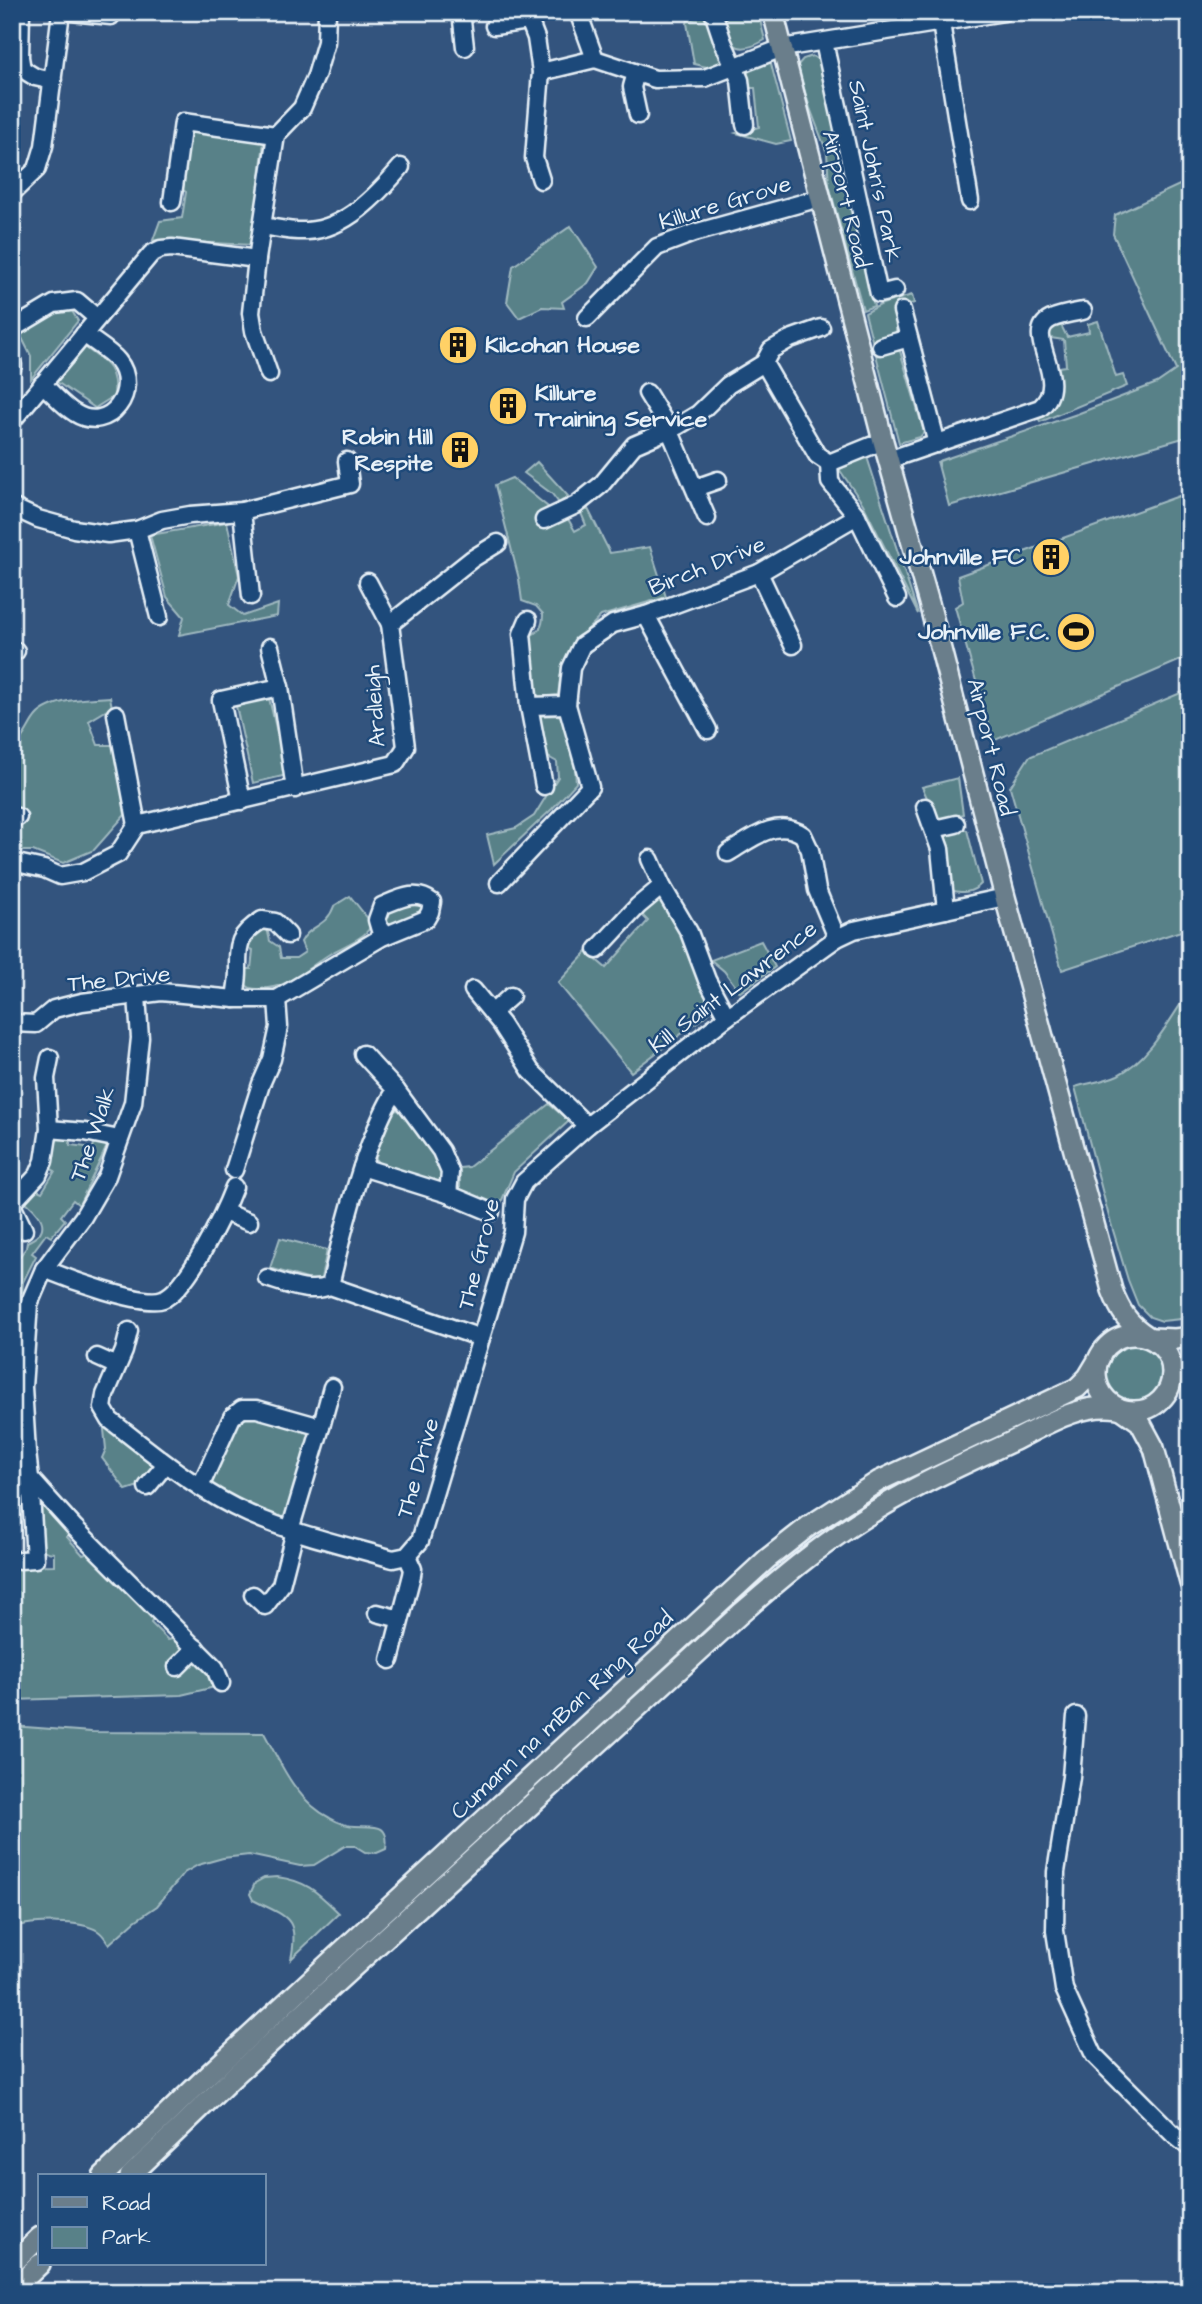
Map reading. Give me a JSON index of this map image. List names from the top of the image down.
{
  "streets": {
    "main road": ["Airport Road", "Cumann na mBan Ring Road"],
    "street": [
      "Saint John's Park",
      "Killure Grove",
      "Birch Drive",
      "Ardleigh",
      "The Drive",
      "Kill Saint Lawrence",
      "The Walk",
      "The Grove"
    ]
  },
  "crossings": [
    ["Airport Road", "Killure Grove"],
    ["Airport Road", "Kill Saint Lawrence"],
    ["Airport Road", "Cumann na mBan Ring Road"],
    ["The Drive", "The Walk"],
    ["The Drive", "The Grove"],
    ["Kill Saint Lawrence", "The Grove"]
  ],
  "places": {
    "building": [
      "Kilcohan House",
      "Killure Training Service",
      "Robin Hill Respite",
      "Johnville FC"
    ],
    "sports": ["Johnville F.C."]
  },
  "legend": ["Road", "Park"]
}
